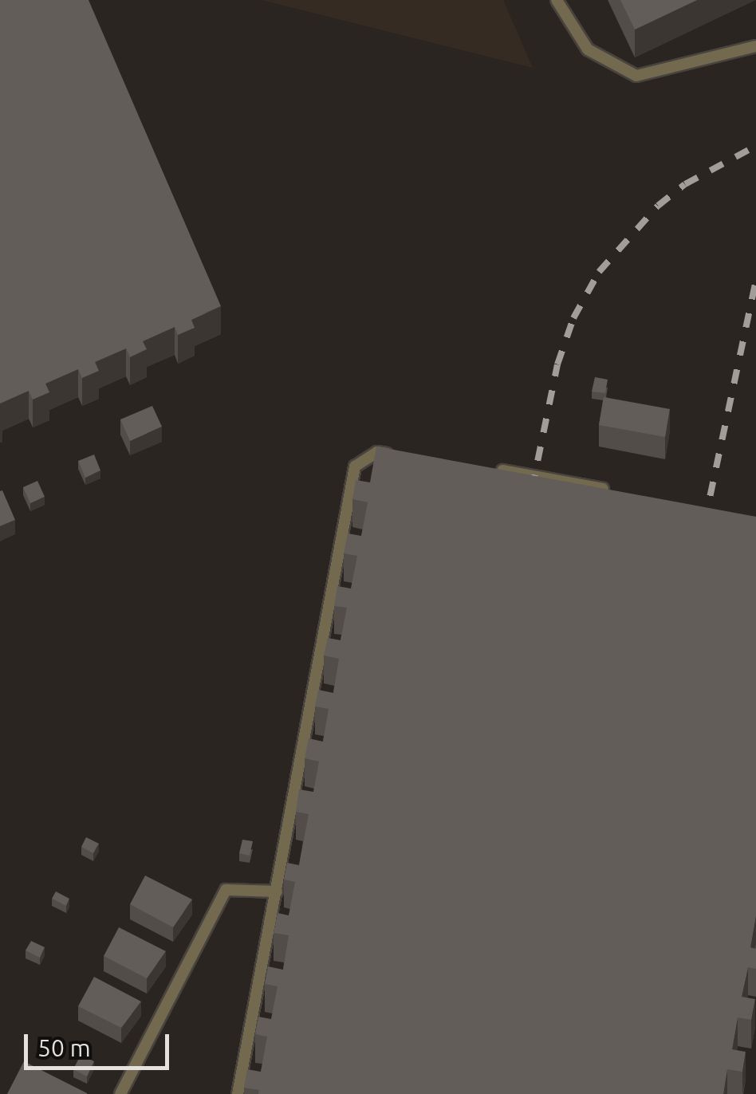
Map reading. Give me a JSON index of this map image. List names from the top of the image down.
{
  "scale_bar": "50 m"
}
